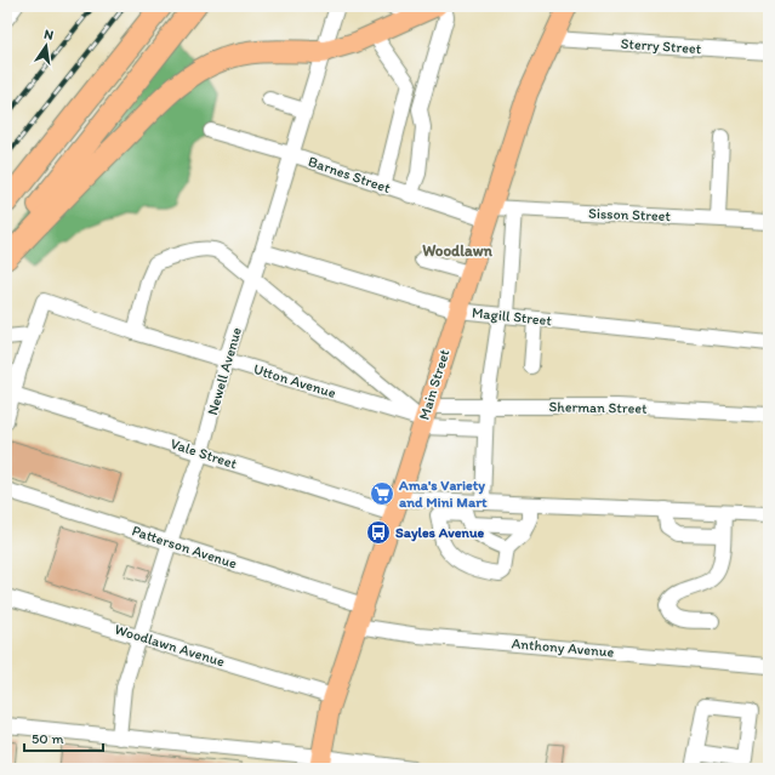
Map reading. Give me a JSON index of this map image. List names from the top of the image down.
{
  "streets": {
    "main road": ["Main Street"],
    "street": [
      "Sterry Street",
      "Barnes Street",
      "Sisson Street",
      "Magill Street",
      "Newell Avenue",
      "Utton Avenue",
      "Sherman Street",
      "Vale Street",
      "Patterson Avenue",
      "Woodlawn Avenue",
      "Anthony Avenue"
    ]
  },
  "crossings": [
    ["Sterry Street", "Main Street"],
    ["Barnes Street", "Sisson Street"],
    ["Barnes Street", "Newell Avenue"],
    ["Barnes Street", "Main Street"],
    ["Sisson Street", "Main Street"],
    ["Magill Street", "Newell Avenue"],
    ["Magill Street", "Main Street"],
    ["Newell Avenue", "Utton Avenue"],
    ["Newell Avenue", "Vale Street"],
    ["Newell Avenue", "Patterson Avenue"],
    ["Newell Avenue", "Woodlawn Avenue"],
    ["Utton Avenue", "Main Street"],
    ["Utton Avenue", "Sherman Street"],
    ["Main Street", "Sherman Street"],
    ["Main Street", "Vale Street"],
    ["Main Street", "Patterson Avenue"],
    ["Main Street", "Woodlawn Avenue"],
    ["Main Street", "Anthony Avenue"]
  ],
  "districts": ["Woodlawn"],
  "places": {
    "supermarket": ["Ama's Variety and Mini Mart"],
    "bus stop": ["Sayles Avenue"]
  },
  "scale_bar": "50 m",
  "north": "top"
}
